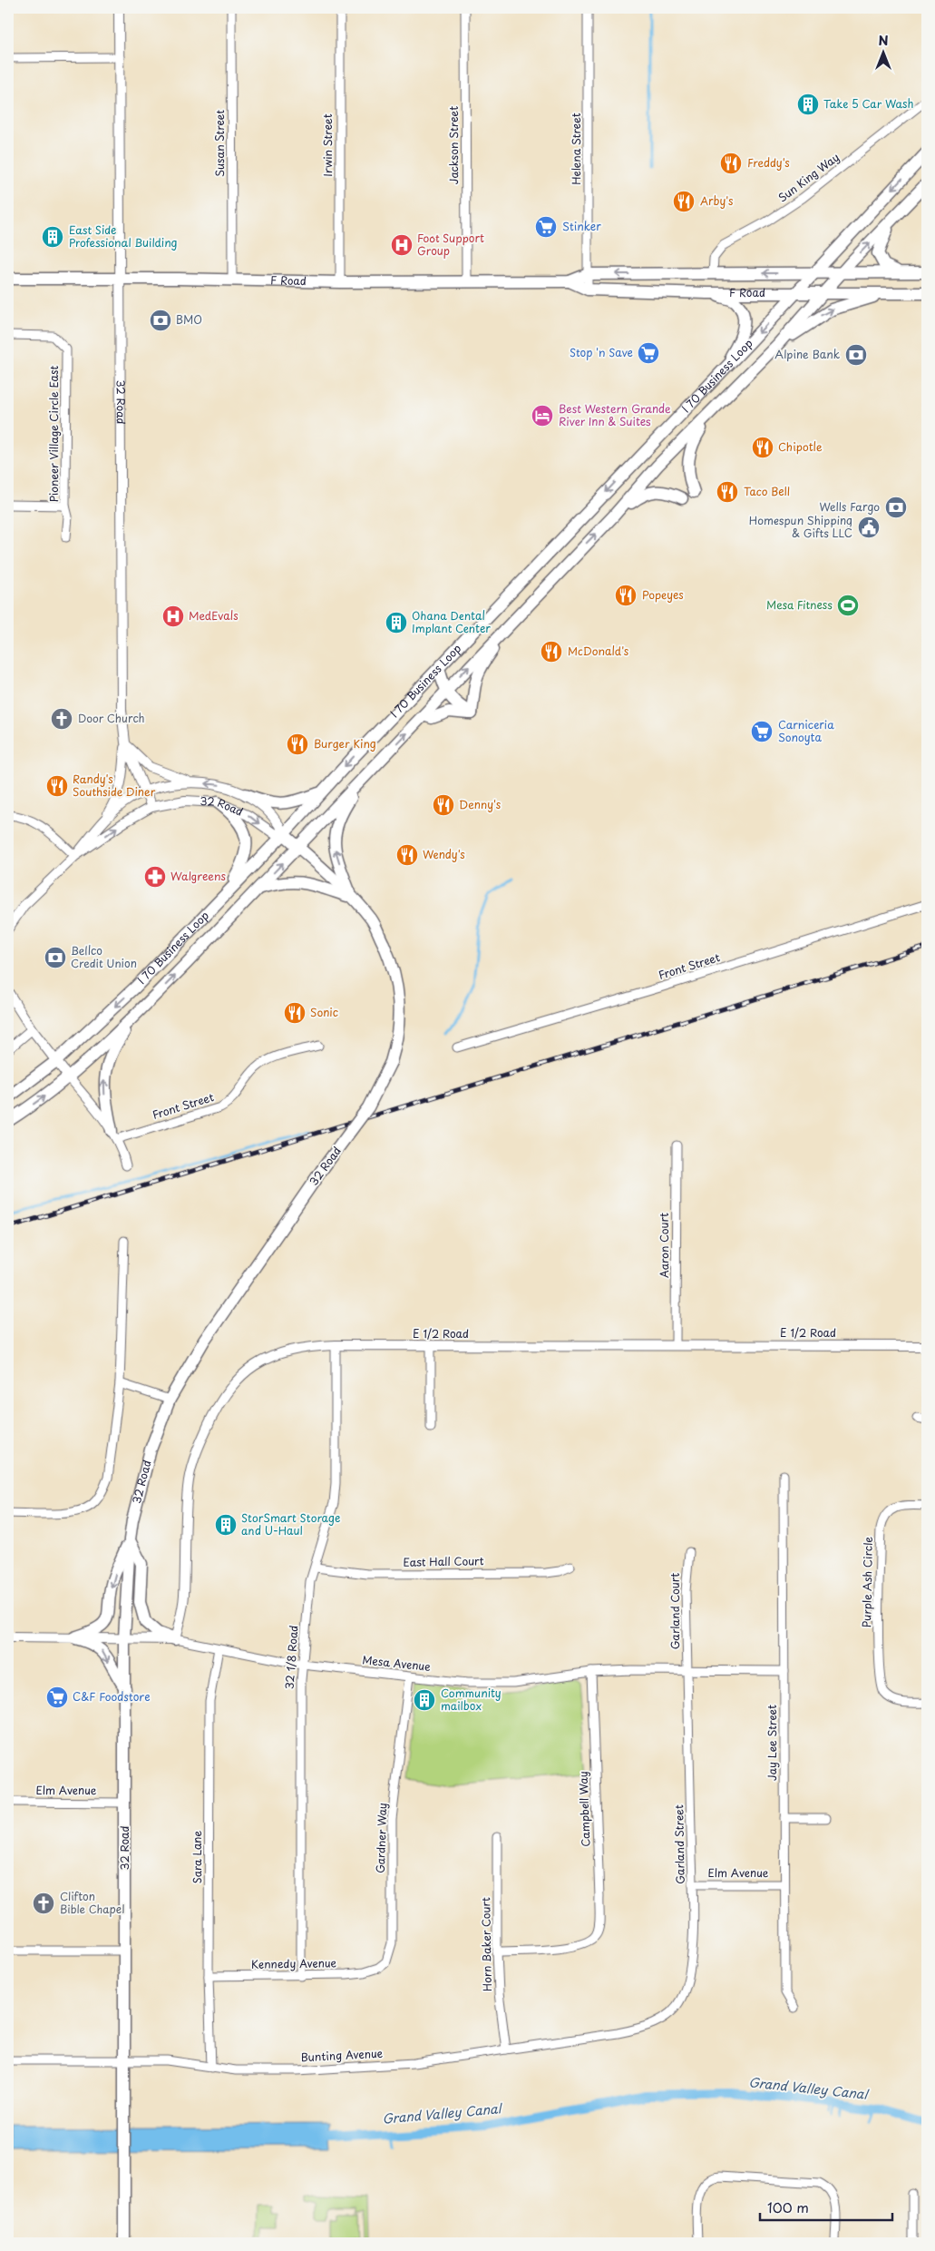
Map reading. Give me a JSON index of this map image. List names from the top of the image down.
{
  "streets": {
    "main road": ["F Road", "I 70 Business Loop", "32 Road"],
    "street": [
      "Susan Street",
      "Irwin Street",
      "Jackson Street",
      "Helena Street",
      "Sun King Way",
      "Pioneer Village Circle East",
      "Front Street",
      "Aaron Court",
      "E 1/2 Road",
      "East Hall Court",
      "Purple Ash Circle",
      "Garland Court",
      "32 1/8 Road",
      "Mesa Avenue",
      "Jay Lee Street",
      "Elm Avenue",
      "Campbell Way",
      "Gardner Way",
      "Garland Street",
      "Sara Lane",
      "Horn Baker Court",
      "Kennedy Avenue",
      "Bunting Avenue"
    ]
  },
  "crossings": [
    ["Susan Street", "F Road"],
    ["Irwin Street", "F Road"],
    ["Jackson Street", "F Road"],
    ["Helena Street", "F Road"],
    ["Sun King Way", "F Road"],
    ["F Road", "I 70 Business Loop"],
    ["F Road", "32 Road"],
    ["I 70 Business Loop", "32 Road"],
    ["32 Road", "Mesa Avenue"],
    ["32 Road", "Elm Avenue"],
    ["32 Road", "Bunting Avenue"],
    ["Aaron Court", "E 1/2 Road"],
    ["E 1/2 Road", "32 1/8 Road"],
    ["E 1/2 Road", "Mesa Avenue"],
    ["East Hall Court", "32 1/8 Road"],
    ["Garland Court", "Mesa Avenue"],
    ["Garland Court", "Garland Street"],
    ["32 1/8 Road", "Mesa Avenue"],
    ["32 1/8 Road", "Kennedy Avenue"],
    ["Mesa Avenue", "Jay Lee Street"],
    ["Mesa Avenue", "Campbell Way"],
    ["Mesa Avenue", "Gardner Way"],
    ["Mesa Avenue", "Garland Street"],
    ["Mesa Avenue", "Sara Lane"],
    ["Jay Lee Street", "Elm Avenue"],
    ["Elm Avenue", "Garland Street"],
    ["Campbell Way", "Horn Baker Court"],
    ["Gardner Way", "Kennedy Avenue"],
    ["Garland Street", "Bunting Avenue"],
    ["Sara Lane", "Kennedy Avenue"],
    ["Sara Lane", "Bunting Avenue"],
    ["Horn Baker Court", "Bunting Avenue"]
  ],
  "water": ["Grand Valley Canal"],
  "places": {
    "building": [
      "Take 5 Car Wash",
      "East Side Professional Building",
      "Ohana Dental Implant Center",
      "StorSmart Storage and U-Haul",
      "Community mailbox"
    ],
    "restaurant": [
      "Freddy's",
      "Arby's",
      "Chipotle",
      "Taco Bell",
      "Popeyes",
      "McDonald's",
      "Burger King",
      "Randy's Southside Diner",
      "Denny's",
      "Wendy's",
      "Sonic"
    ],
    "supermarket": [
      "Stinker",
      "Stop 'n Save",
      "Carniceria Sonoyta",
      "C&F Foodstore"
    ],
    "hospital": ["Foot Support Group", "MedEvals"],
    "bank": [
      "BMO",
      "Alpine Bank",
      "Wells Fargo",
      "Bellco Credit Union"
    ],
    "hotel": ["Best Western Grande River Inn & Suites"],
    "public building": ["Homespun Shipping & Gifts LLC"],
    "sports": ["Mesa Fitness"],
    "church": ["Door Church", "Clifton Bible Chapel"],
    "pharmacy": ["Walgreens"]
  },
  "scale_bar": "100 m",
  "north": "top"
}
